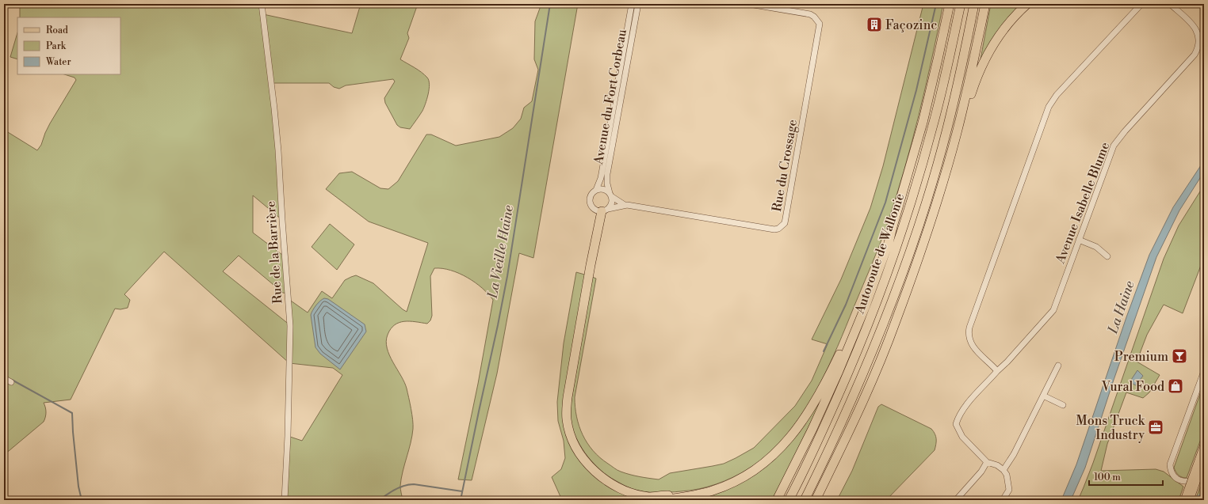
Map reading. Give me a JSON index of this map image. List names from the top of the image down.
{
  "streets": {
    "highway": ["Autoroute de Wallonie"],
    "street": [
      "Avenue du Fort Corbeau",
      "Rue du Crossage",
      "Avenue Isabelle Blume",
      "Rue de la Barrière"
    ]
  },
  "water": ["La Vieille Haine", "La Haine"],
  "places": {
    "building": ["Façozinc"],
    "bar": ["Premium"],
    "shop": ["Vural Food"],
    "office": ["Mons Truck Industry"]
  },
  "legend": ["Road", "Park", "Water"],
  "scale_bar": "100 m"
}
